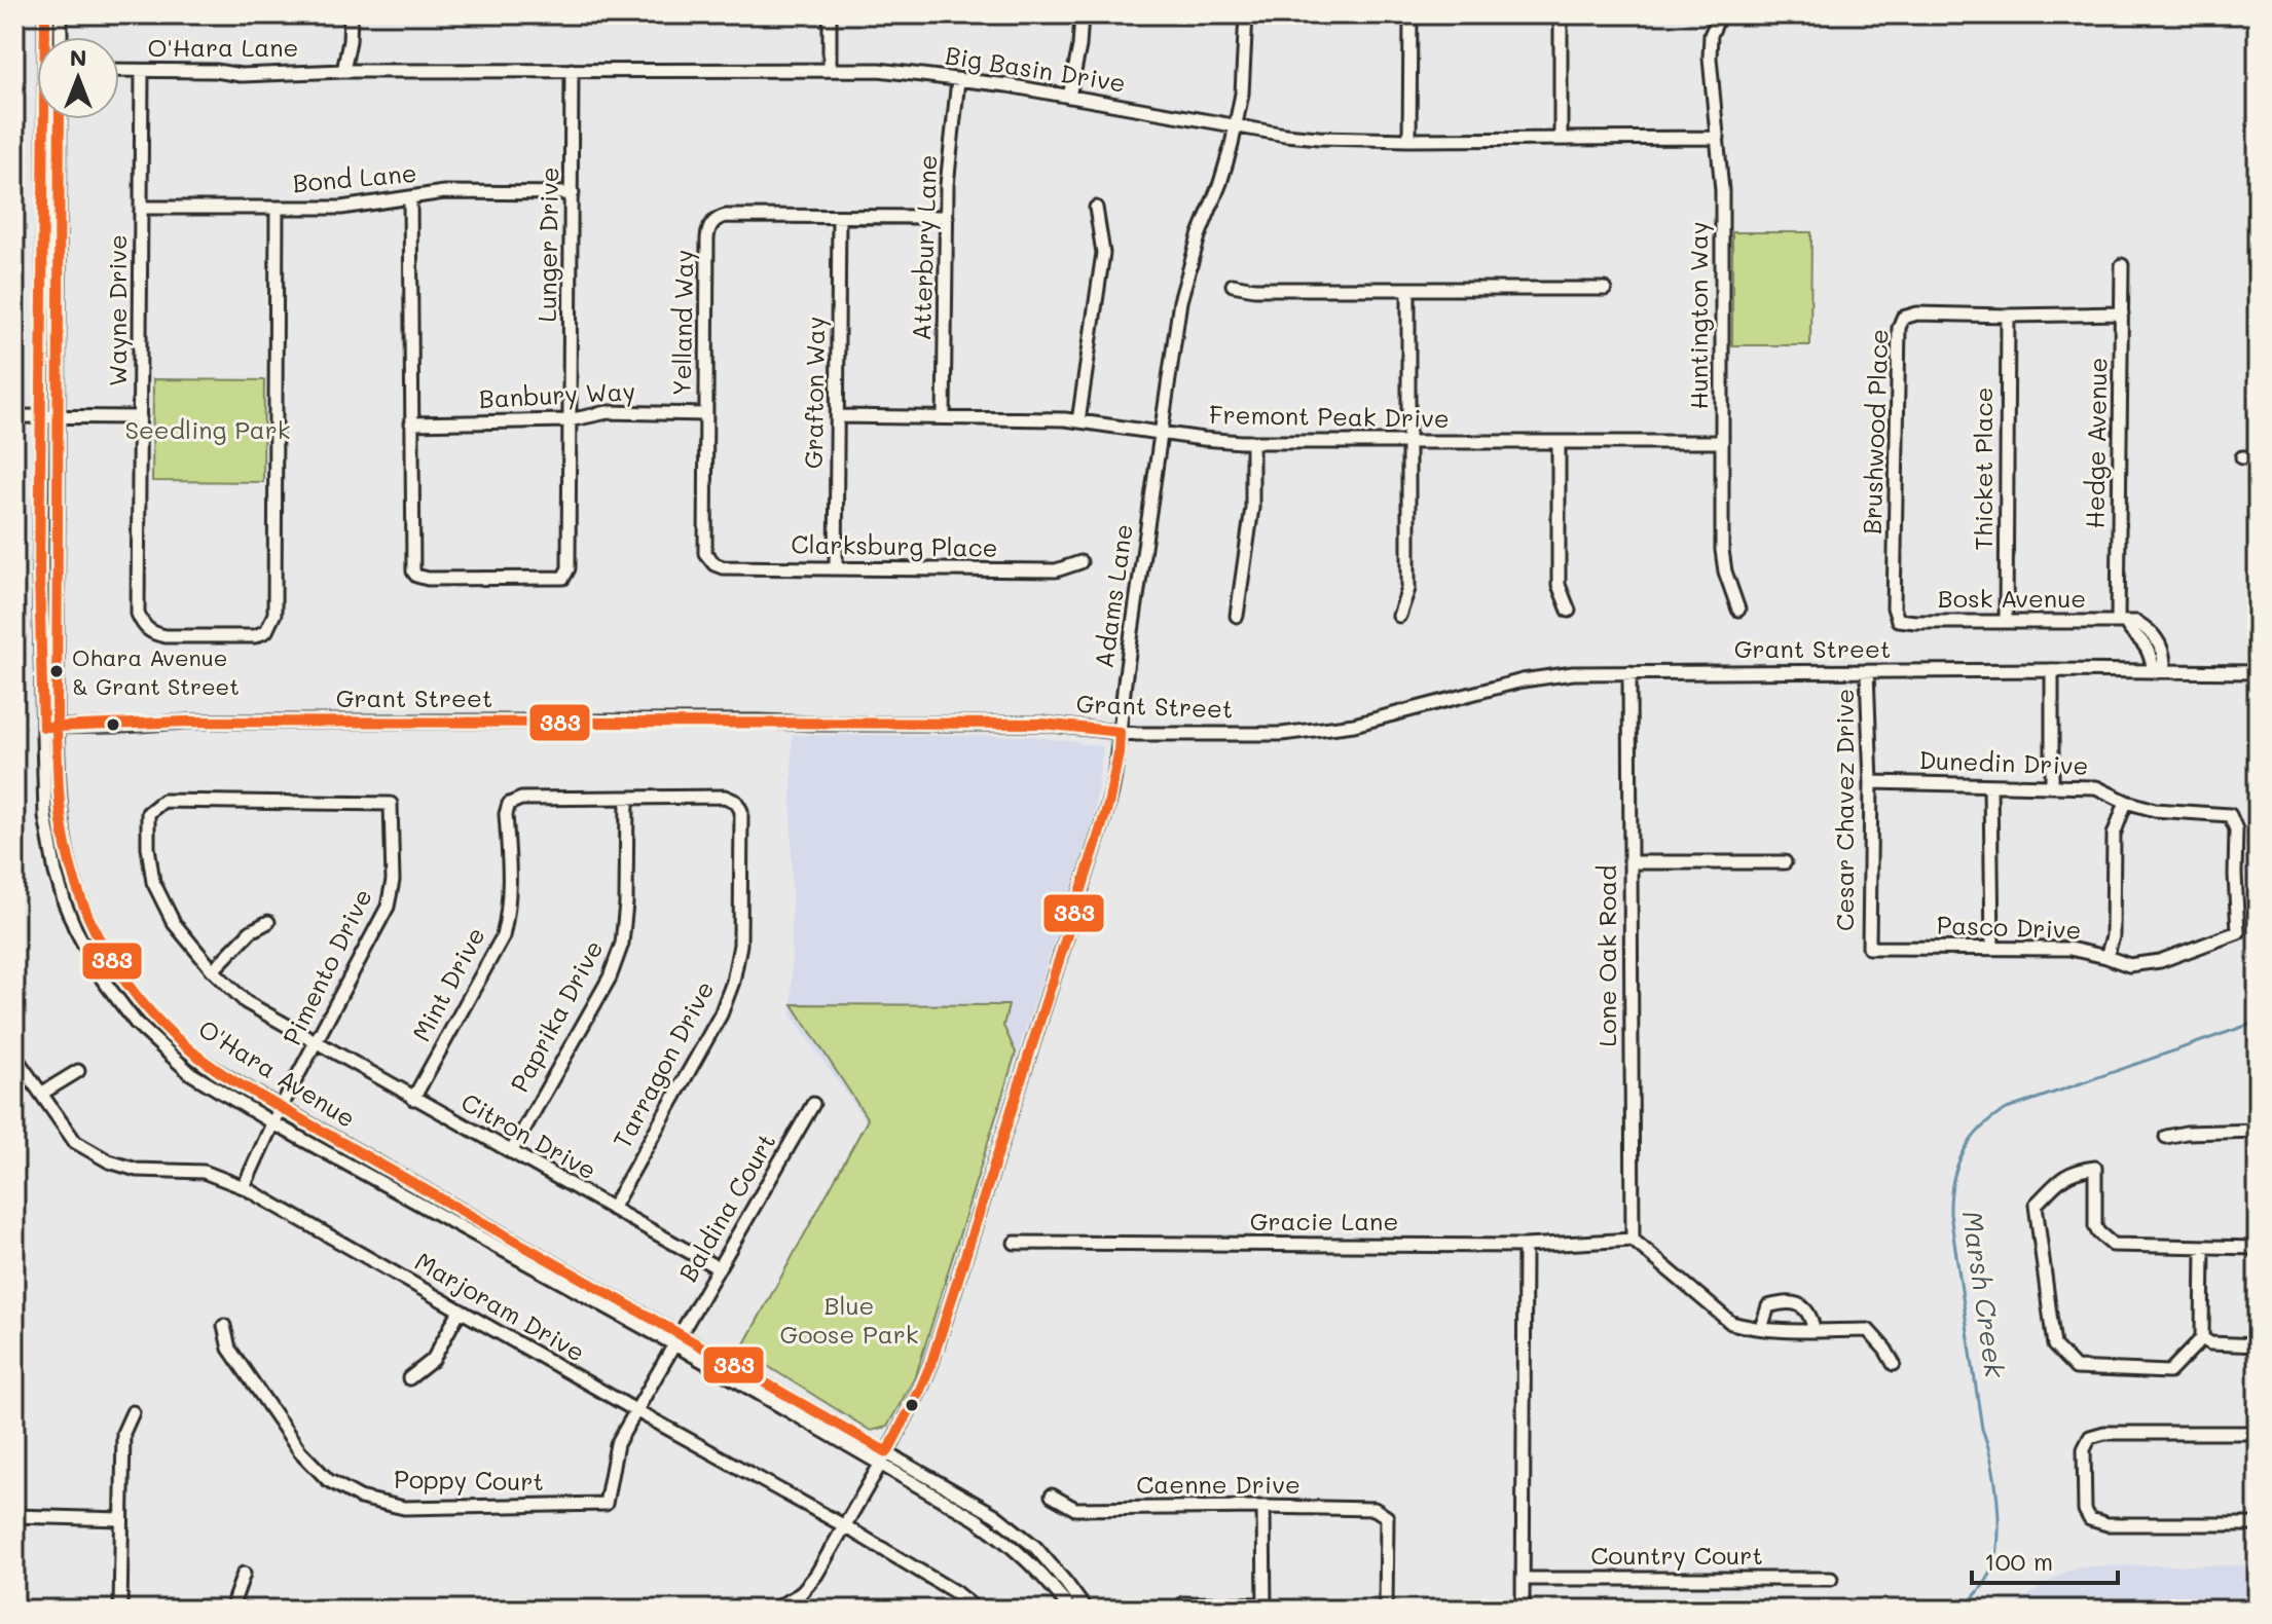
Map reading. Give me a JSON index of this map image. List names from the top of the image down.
{
  "streets": {
    "street": [
      "O'Hara Lane",
      "Big Basin Drive",
      "Bond Lane",
      "Lunger Drive",
      "Atterbury Lane",
      "Wayne Drive",
      "Huntington Way",
      "Yelland Way",
      "Grafton Way",
      "Banbury Way",
      "Fremont Peak Drive",
      "Brushwood Place",
      "Hedge Avenue",
      "Thicket Place",
      "Clarksburg Place",
      "Adams Lane",
      "Bosk Avenue",
      "Grant Street",
      "Dunedin Drive",
      "Cesar Chavez Drive",
      "Pasco Drive",
      "Lone Oak Road",
      "Pimento Drive",
      "Mint Drive",
      "Paprika Drive",
      "Tarragon Drive",
      "O'Hara Avenue",
      "Citron Drive",
      "Baldina Court",
      "Gracie Lane",
      "Marjoram Drive",
      "Poppy Court",
      "Caenne Drive",
      "Country Court"
    ]
  },
  "crossings": [
    ["O'Hara Lane", "Big Basin Drive"],
    ["O'Hara Lane", "Wayne Drive"],
    ["Big Basin Drive", "Lunger Drive"],
    ["Big Basin Drive", "Atterbury Lane"],
    ["Big Basin Drive", "Huntington Way"],
    ["Big Basin Drive", "Adams Lane"],
    ["Bond Lane", "Lunger Drive"],
    ["Bond Lane", "Wayne Drive"],
    ["Lunger Drive", "Banbury Way"],
    ["Atterbury Lane", "Yelland Way"],
    ["Atterbury Lane", "Fremont Peak Drive"],
    ["Huntington Way", "Fremont Peak Drive"],
    ["Yelland Way", "Grafton Way"],
    ["Yelland Way", "Banbury Way"],
    ["Yelland Way", "Clarksburg Place"],
    ["Grafton Way", "Fremont Peak Drive"],
    ["Grafton Way", "Clarksburg Place"],
    ["Fremont Peak Drive", "Adams Lane"],
    ["Brushwood Place", "Hedge Avenue"],
    ["Brushwood Place", "Thicket Place"],
    ["Brushwood Place", "Bosk Avenue"],
    ["Hedge Avenue", "Bosk Avenue"],
    ["Thicket Place", "Bosk Avenue"],
    ["Adams Lane", "Grant Street"],
    ["Adams Lane", "O'Hara Avenue"],
    ["Grant Street", "Cesar Chavez Drive"],
    ["Grant Street", "Lone Oak Road"],
    ["Grant Street", "O'Hara Avenue"],
    ["Dunedin Drive", "Cesar Chavez Drive"],
    ["Dunedin Drive", "Pasco Drive"],
    ["Cesar Chavez Drive", "Pasco Drive"],
    ["Lone Oak Road", "Gracie Lane"],
    ["Pimento Drive", "O'Hara Avenue"],
    ["Pimento Drive", "Citron Drive"],
    ["Pimento Drive", "Marjoram Drive"],
    ["Mint Drive", "Paprika Drive"],
    ["Mint Drive", "Tarragon Drive"],
    ["Mint Drive", "Citron Drive"],
    ["Paprika Drive", "Tarragon Drive"],
    ["Paprika Drive", "Citron Drive"],
    ["Tarragon Drive", "Citron Drive"],
    ["O'Hara Avenue", "Baldina Court"],
    ["Citron Drive", "Baldina Court"],
    ["Baldina Court", "Marjoram Drive"],
    ["Baldina Court", "Poppy Court"]
  ],
  "water": ["Marsh Creek"],
  "parks": ["Seedling Park", "Blue Goose Park"],
  "places": ["Ohara Avenue & Grant Street"],
  "lines": ["transit line 383"],
  "scale_bar": "100 m",
  "north": "top"
}
